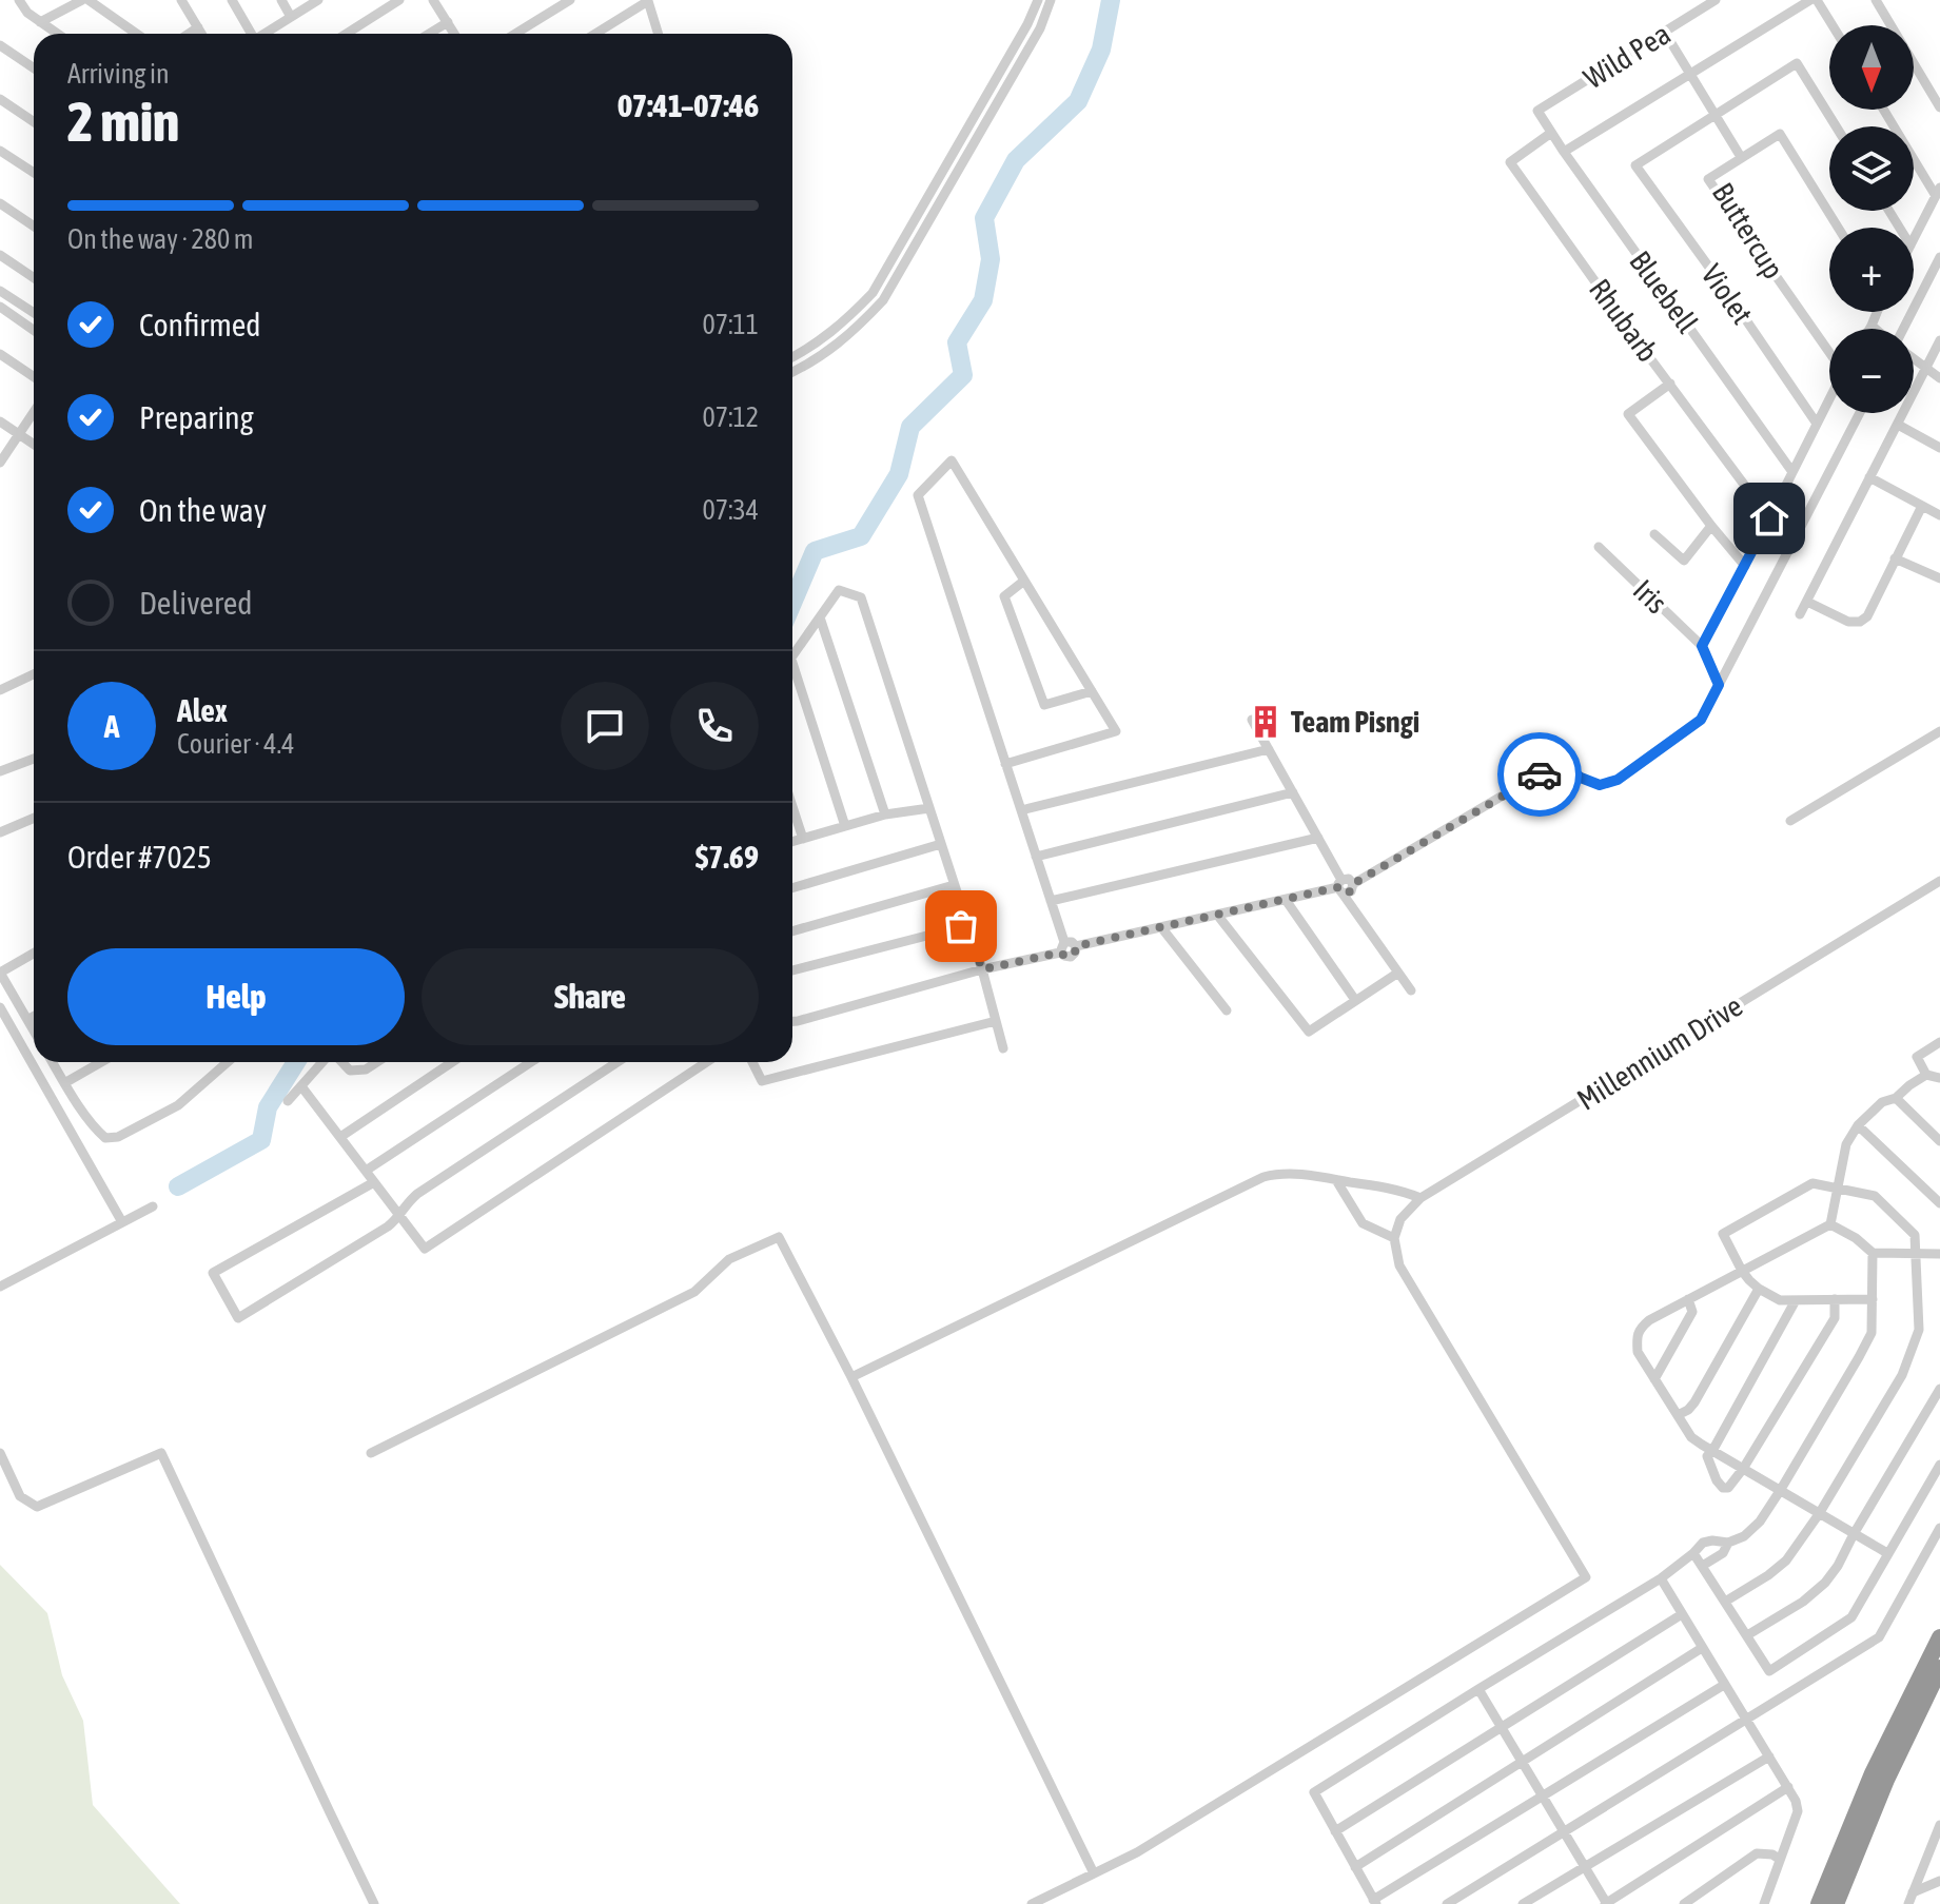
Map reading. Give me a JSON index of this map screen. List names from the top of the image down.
{
  "streets": {
    "street": [
      "Wild Pea",
      "Buttercup",
      "Bluebell",
      "Violet",
      "Rhubarb",
      "Iris",
      "Millennium Drive"
    ]
  },
  "crossings": [
    ["Wild Pea", "Bluebell"],
    ["Bluebell", "Rhubarb"]
  ],
  "places": {
    "building": ["Team Pisngi"]
  },
  "north": "bottom",
  "page": {
    "map_buttons": ["+", "−"],
    "heading": ["2 min", "Arriving in", "07:41–07:46"],
    "panel": [
      "Alex",
      "Courier · 4.4",
      "Order #7025",
      "$7.69"
    ],
    "bar": "On the way · 280 m",
    "list": [
      ["Confirmed", "07:11"],
      ["Preparing", "07:12"],
      ["On the way", "07:34"],
      "Delivered"
    ],
    "round": "A",
    "buttons": ["Help", "Share"]
  }
}
